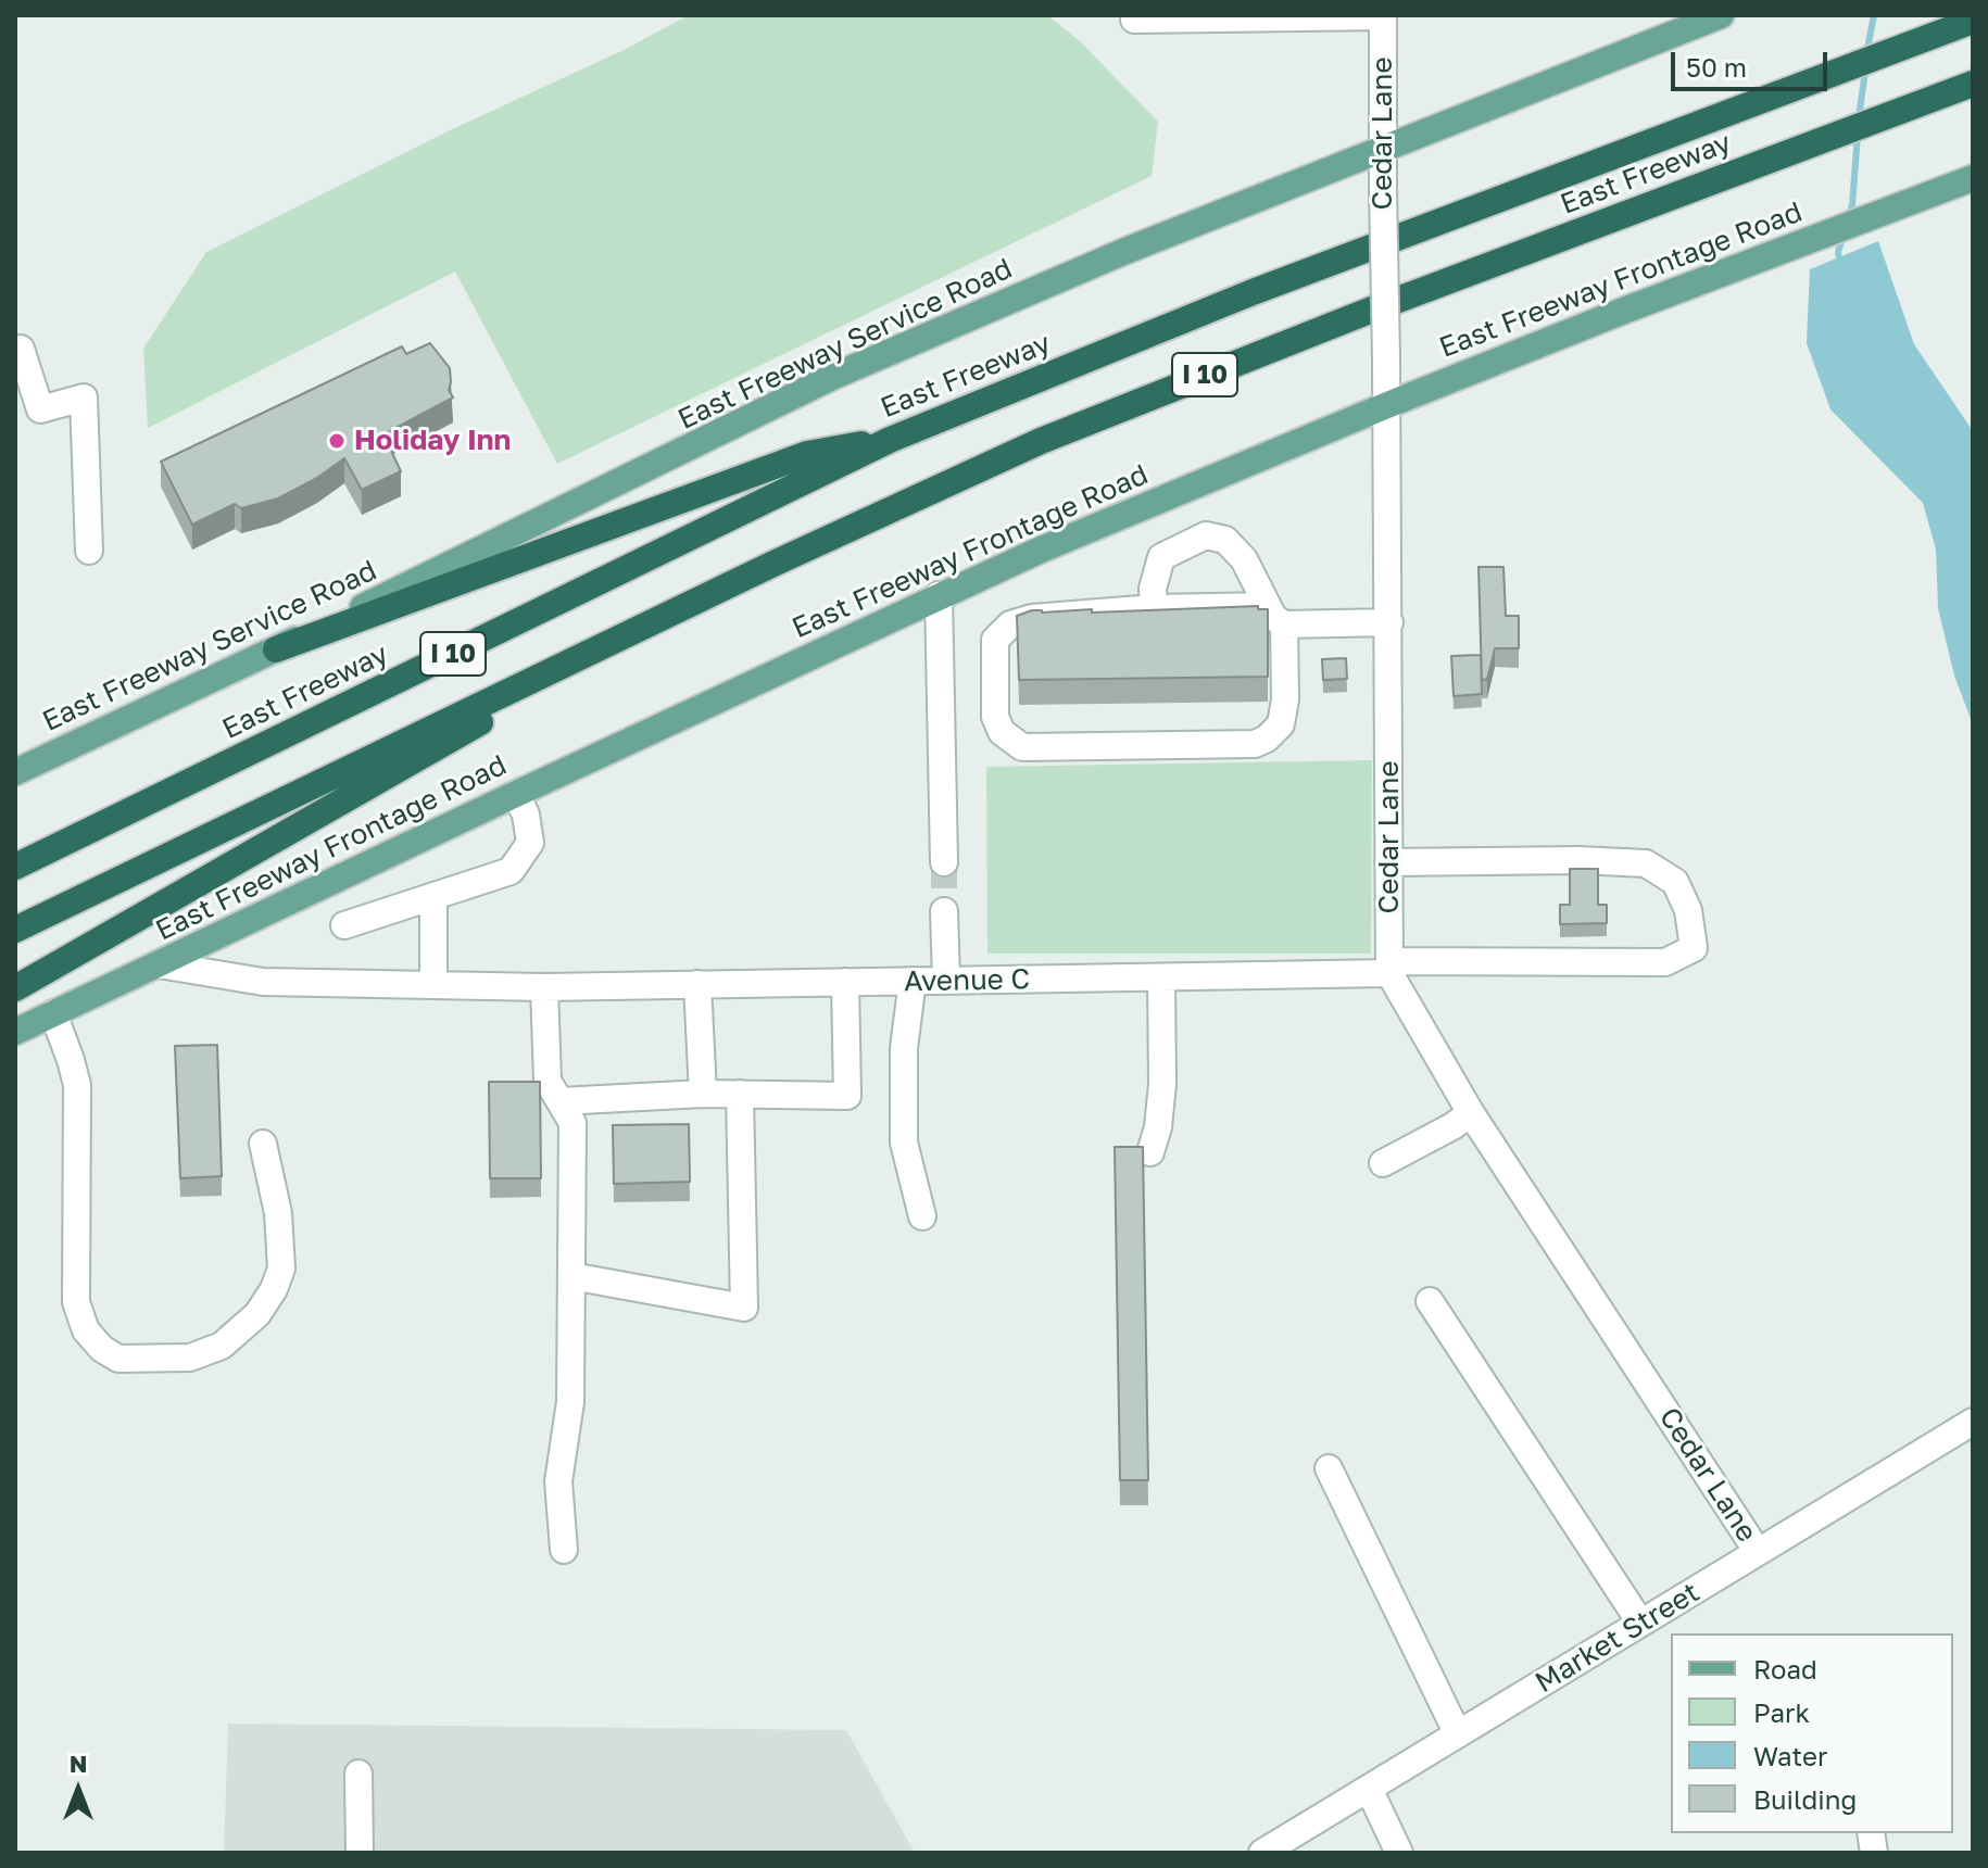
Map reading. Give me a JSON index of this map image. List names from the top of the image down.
{
  "streets": {
    "highway": ["East Freeway", "I 10"],
    "main road": ["East Freeway Frontage Road", "East Freeway Service Road"],
    "street": ["Cedar Lane", "Avenue C", "Market Street"]
  },
  "crossings": [
    ["Cedar Lane", "East Freeway Frontage Road"],
    ["Cedar Lane", "East Freeway Service Road"],
    ["Cedar Lane", "Avenue C"],
    ["Cedar Lane", "Market Street"],
    ["East Freeway Frontage Road", "Avenue C"]
  ],
  "places": ["Holiday Inn"],
  "legend": [
    "Road",
    "Park",
    "Water",
    "Building"
  ],
  "scale_bar": "50 m",
  "north": "top"
}
